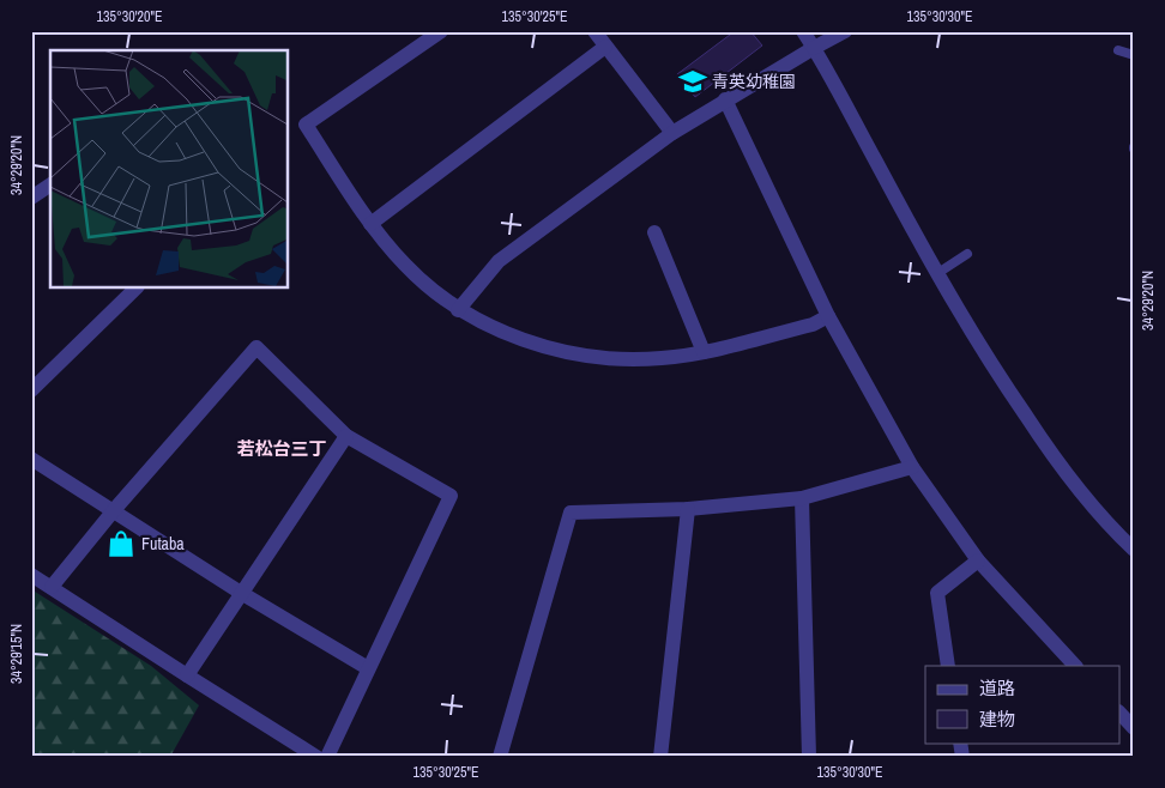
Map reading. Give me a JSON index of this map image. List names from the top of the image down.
{
  "districts": ["若松台三丁"],
  "places": {
    "school or university": ["青英幼稚園"],
    "shop": ["Futaba"]
  },
  "legend": ["道路", "建物"],
  "coordinates": [
    "135°30'20\"E",
    "135°30'25\"E",
    "135°30'30\"E",
    "34°29'20\"N",
    "34°29'15\"N"
  ]
}
